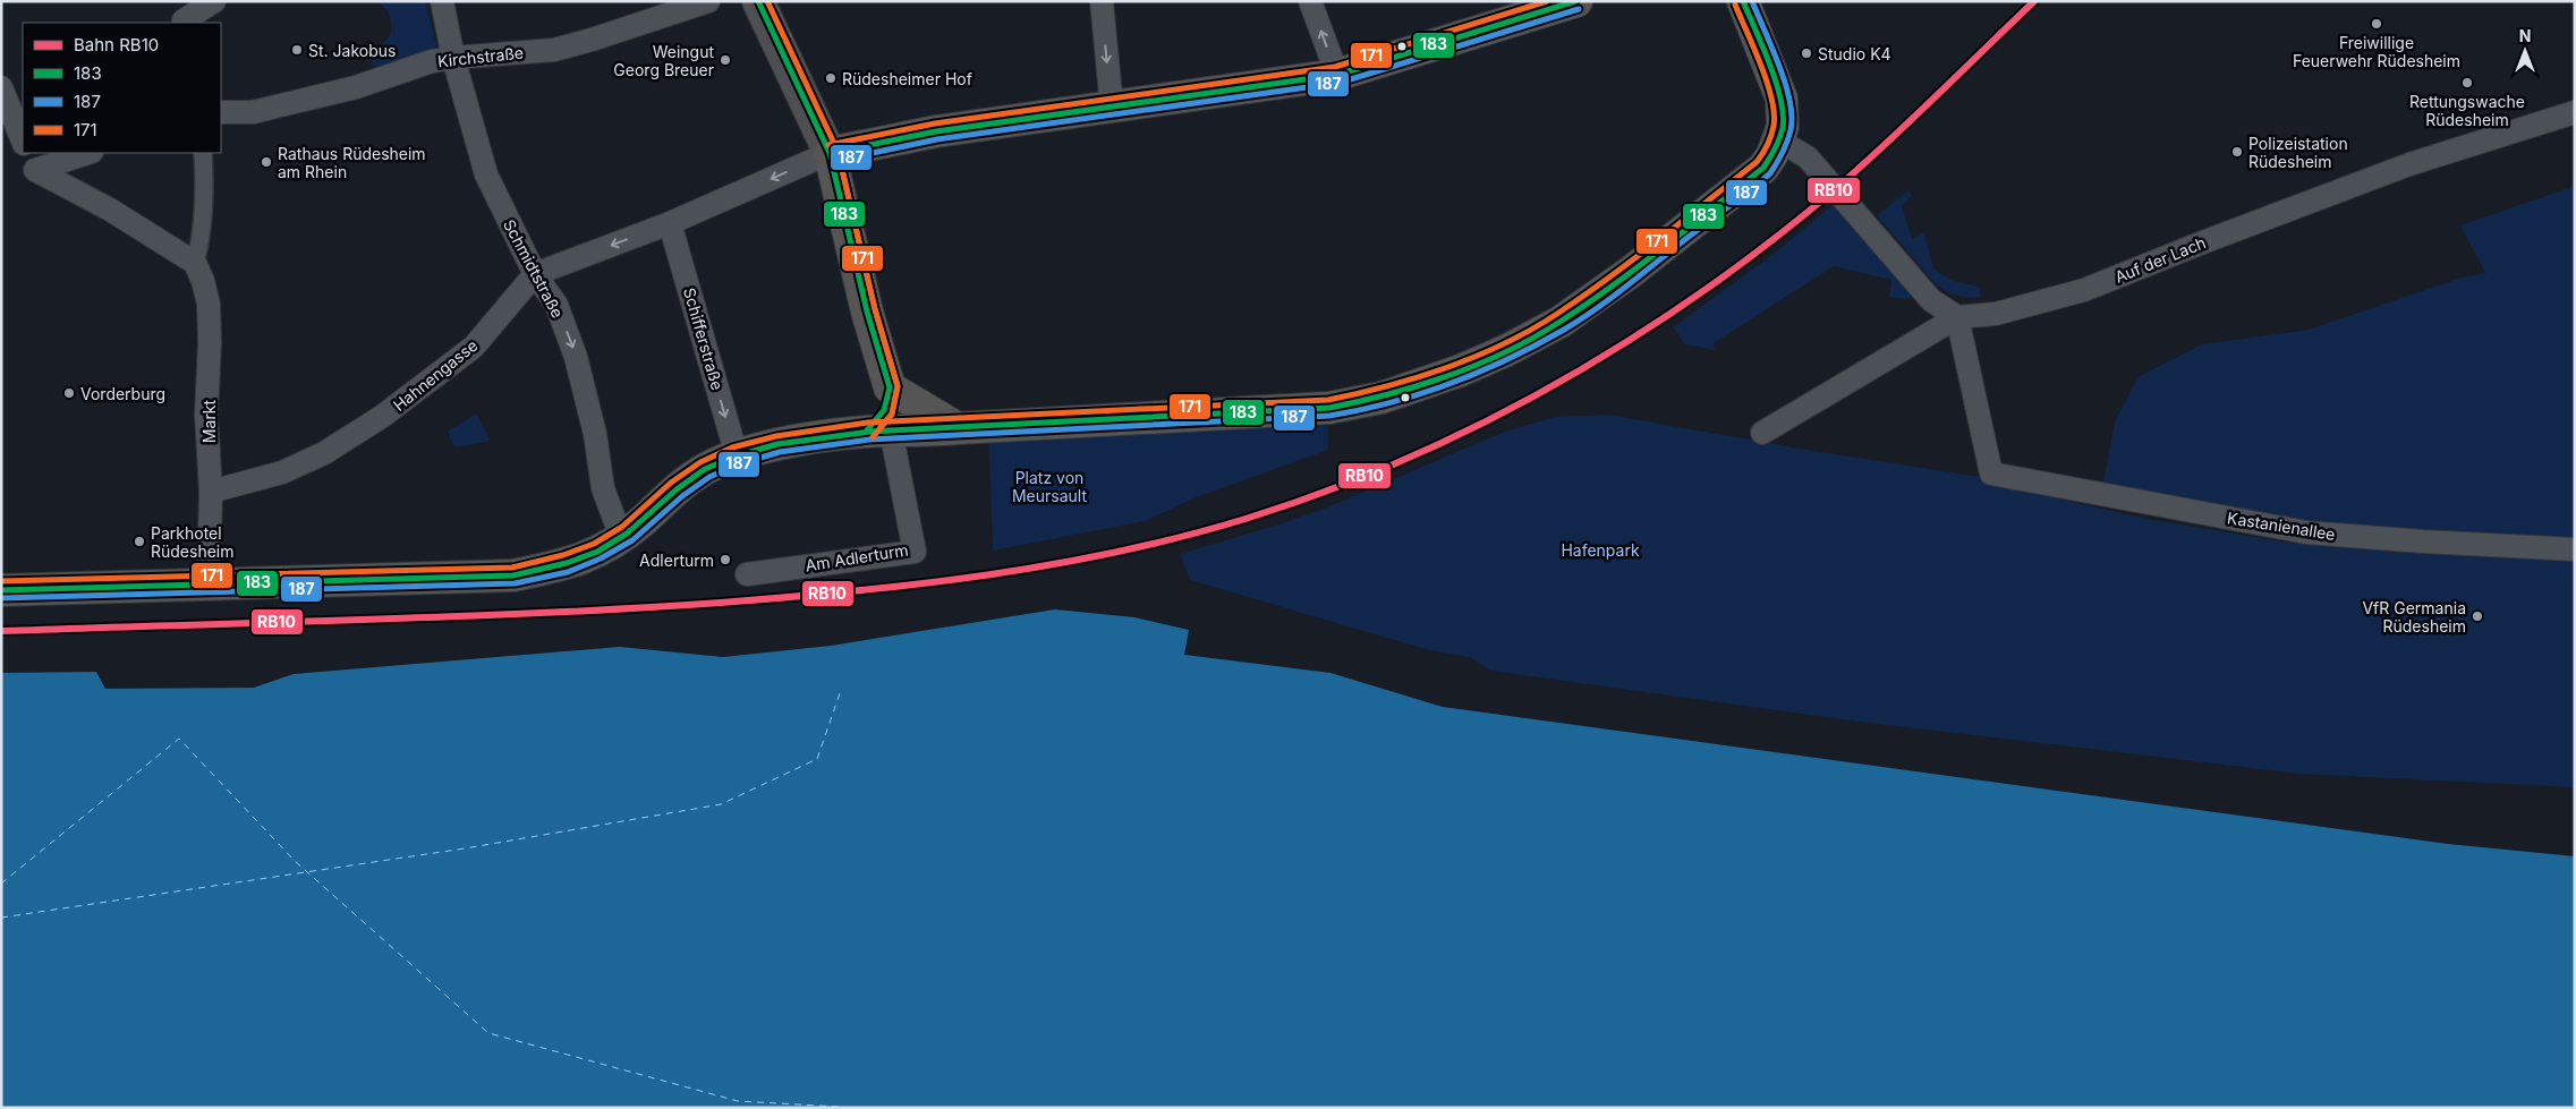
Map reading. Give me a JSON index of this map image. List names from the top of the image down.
{
  "streets": {
    "street": [
      "Kirchstraße",
      "Auf der Lach",
      "Schmidtstraße",
      "Schifferstraße",
      "Hahnengasse",
      "Markt",
      "Kastanienallee",
      "Am Adlerturm"
    ]
  },
  "crossings": [
    ["Kirchstraße", "Schmidtstraße"],
    ["Auf der Lach", "Kastanienallee"],
    ["Schmidtstraße", "Hahnengasse"],
    ["Schifferstraße", "Hahnengasse"],
    ["Hahnengasse", "Markt"]
  ],
  "one_way": ["Schmidtstraße", "Schifferstraße", "Hahnengasse"],
  "parks": ["Platz von Meursault", "Hafenpark"],
  "places": [
    "Freiwillige Feuerwehr Rüdesheim",
    "St. Jakobus",
    "Studio K4",
    "Weingut Georg Breuer",
    "Rüdesheimer Hof",
    "Rettungswache Rüdesheim",
    "Polizeistation Rüdesheim",
    "Rathaus Rüdesheim am Rhein",
    "Vorderburg",
    "Parkhotel Rüdesheim",
    "Adlerturm",
    "VfR Germania Rüdesheim"
  ],
  "lines": [
    "rail line RB10",
    "transit line 183",
    "transit line 187",
    "transit line 171"
  ],
  "legend": [
    "Bahn RB10",
    "183",
    "187",
    "171"
  ],
  "north": "top"
}
